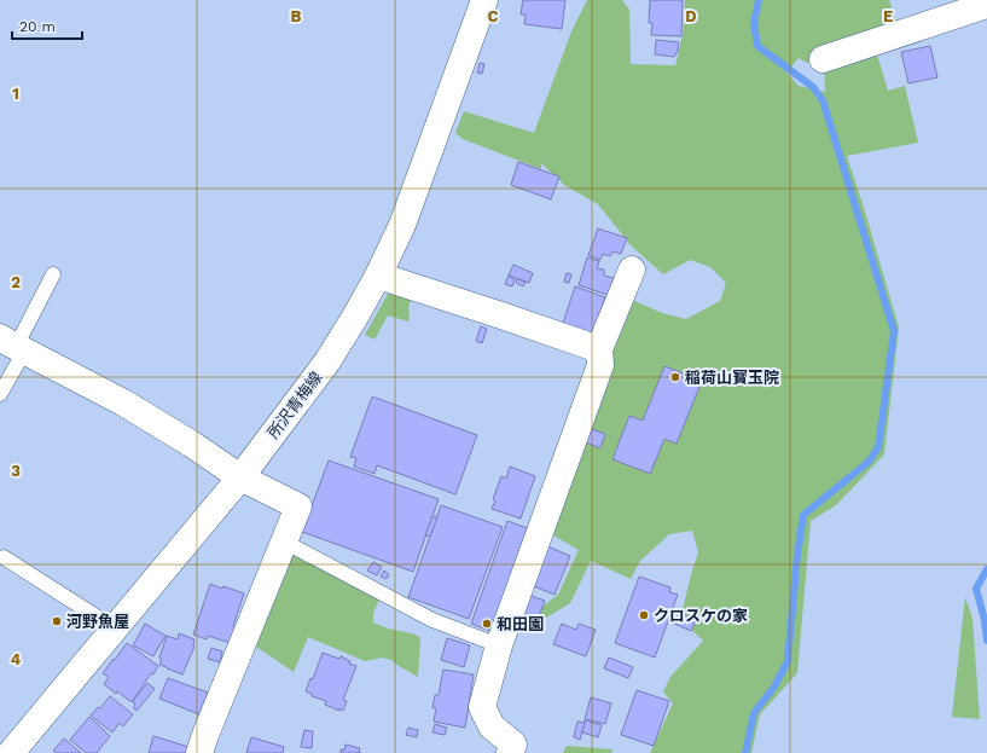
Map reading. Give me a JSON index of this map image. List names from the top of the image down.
{
  "streets": {
    "street": ["所沢青梅線"]
  },
  "places": [
    "稲荷山寳玉院",
    "クロスケの家",
    "河野魚屋",
    "和田園"
  ],
  "scale_bar": "20 m",
  "grid": {
    "columns": [
      "B",
      "C",
      "D",
      "E"
    ],
    "rows": [
      "1",
      "2",
      "3",
      "4"
    ]
  }
}
